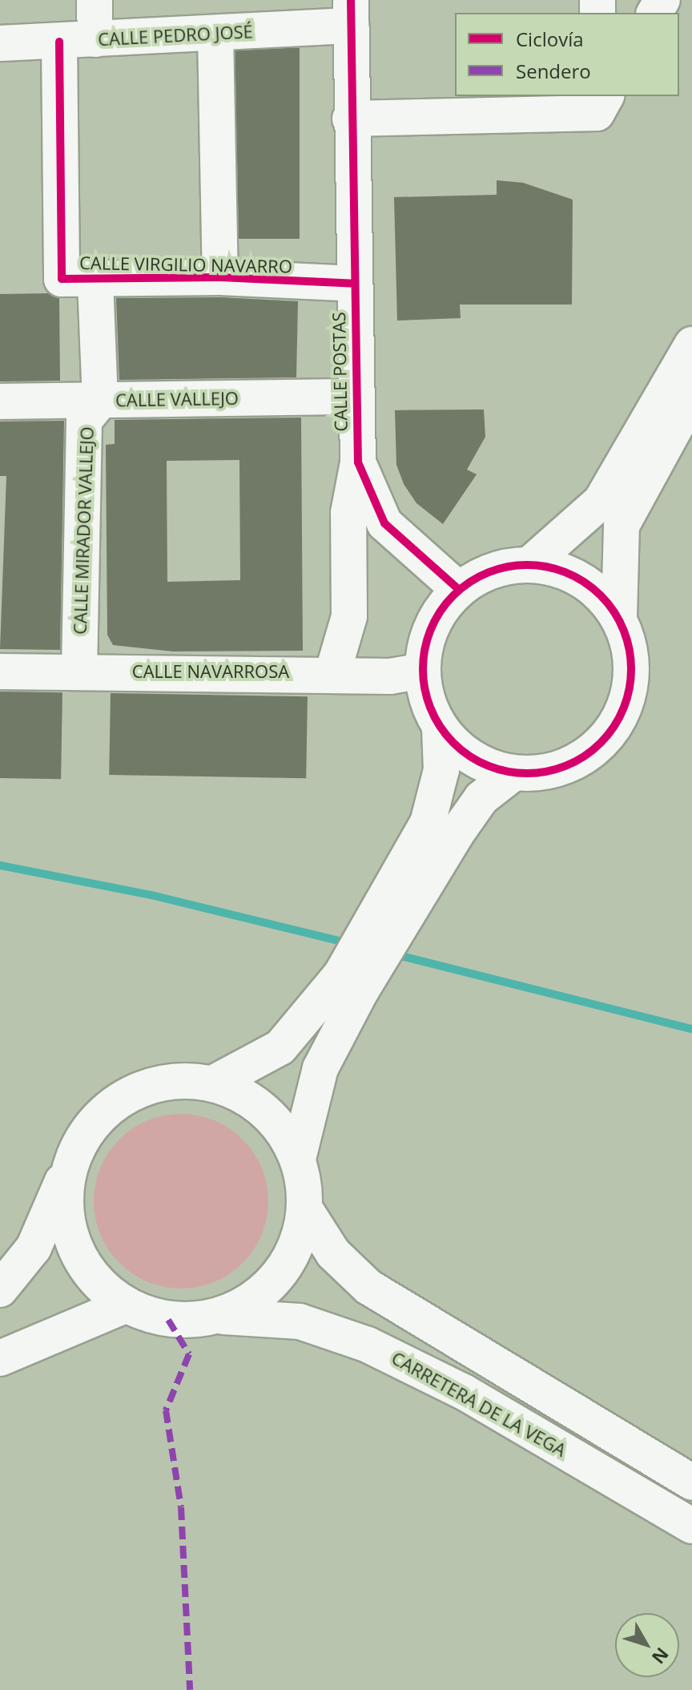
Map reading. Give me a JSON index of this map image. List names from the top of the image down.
{
  "streets": {
    "street": [
      "CALLE PEDRO JOSÉ",
      "CALLE VIRGILIO NAVARRO",
      "CALLE POSTAS",
      "CALLE VALLEJO",
      "CALLE MIRADOR VALLEJO",
      "CALLE NAVARROSA",
      "CARRETERA DE LA VEGA"
    ]
  },
  "crossings": [
    ["CALLE PEDRO JOSÉ", "CALLE VIRGILIO NAVARRO"],
    ["CALLE PEDRO JOSÉ", "CALLE POSTAS"],
    ["CALLE VIRGILIO NAVARRO", "CALLE POSTAS"],
    ["CALLE POSTAS", "CALLE VALLEJO"],
    ["CALLE POSTAS", "CALLE NAVARROSA"],
    ["CALLE VALLEJO", "CALLE MIRADOR VALLEJO"],
    ["CALLE MIRADOR VALLEJO", "CALLE NAVARROSA"]
  ],
  "legend": ["Ciclovía", "Sendero"],
  "north": "bottom right"
}
